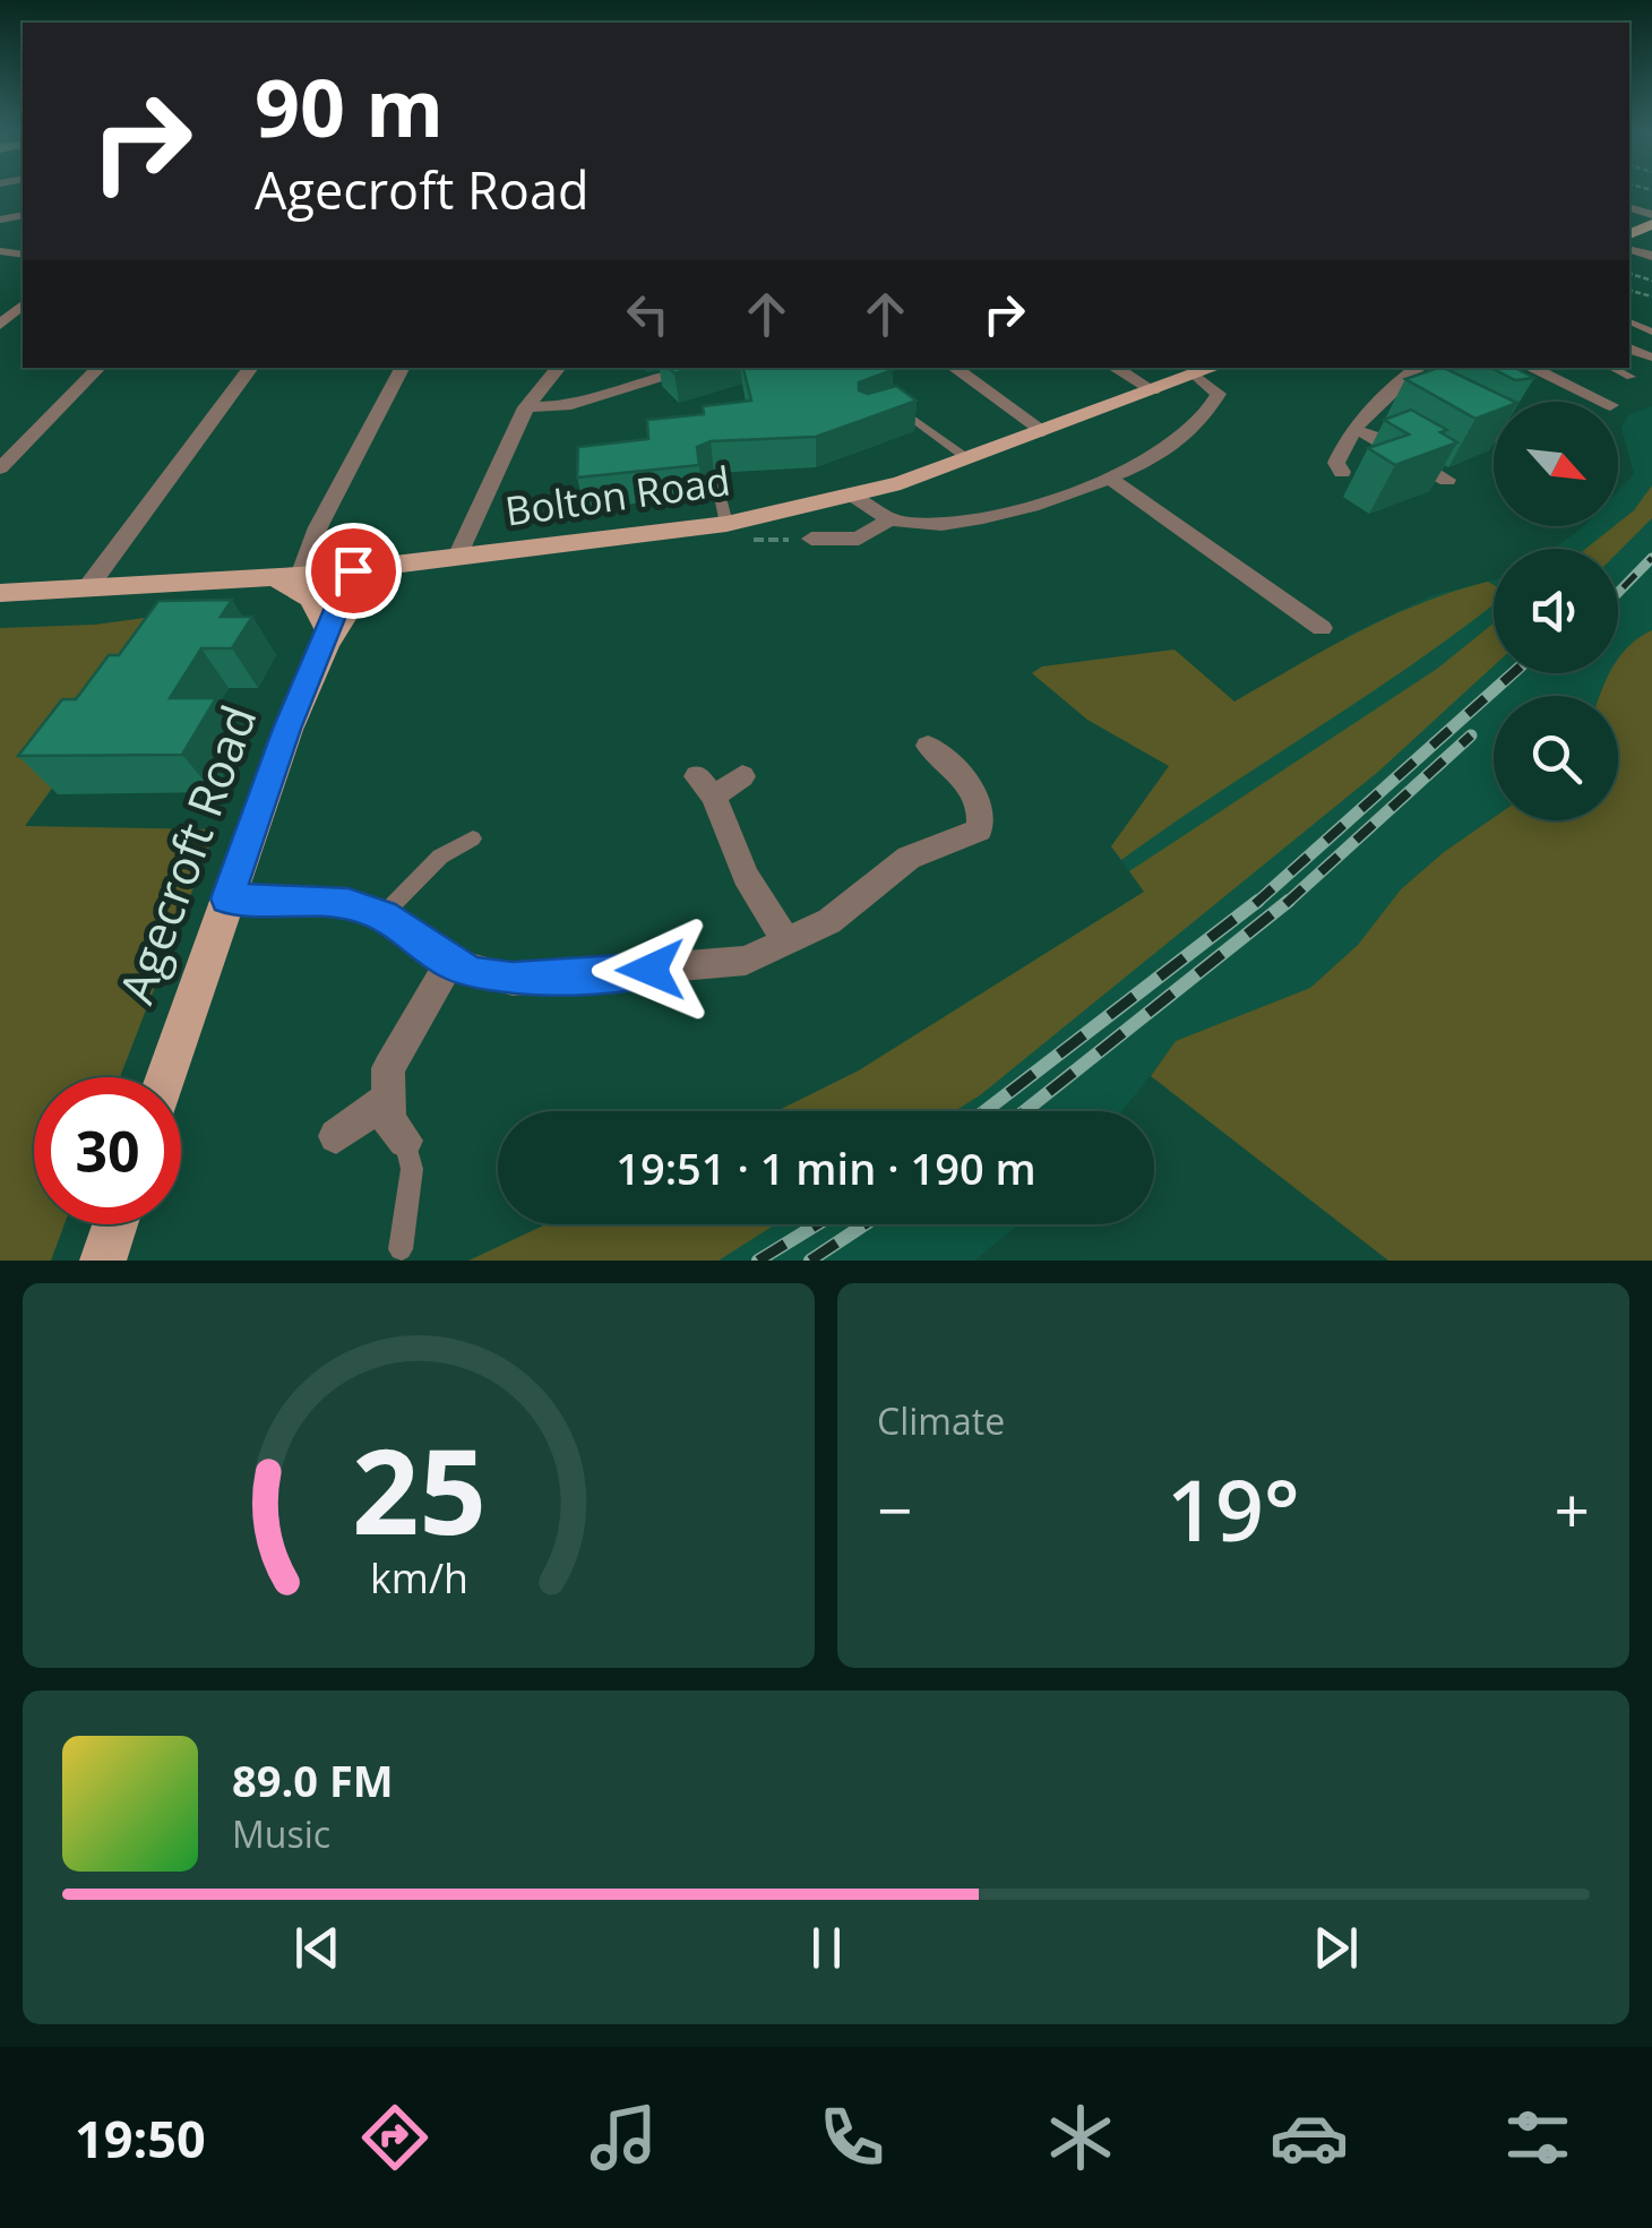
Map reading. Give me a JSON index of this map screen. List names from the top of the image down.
{
  "streets": {
    "main road": ["Bolton Road", "Agecroft Road"]
  },
  "crossings": [
    ["Bolton Road", "Agecroft Road"]
  ],
  "north": "bottom right",
  "page": {
    "turn": ["90 m", "Agecroft Road"],
    "limit": "30",
    "trip": "19:51 · 1 min · 190 m",
    "tile": "Climate",
    "heat": ["−", "19°", "+"],
    "song": ["89.0 FM", "Music"],
    "tabs": "19:50",
    "gauge": ["25", "km/h"]
  }
}
